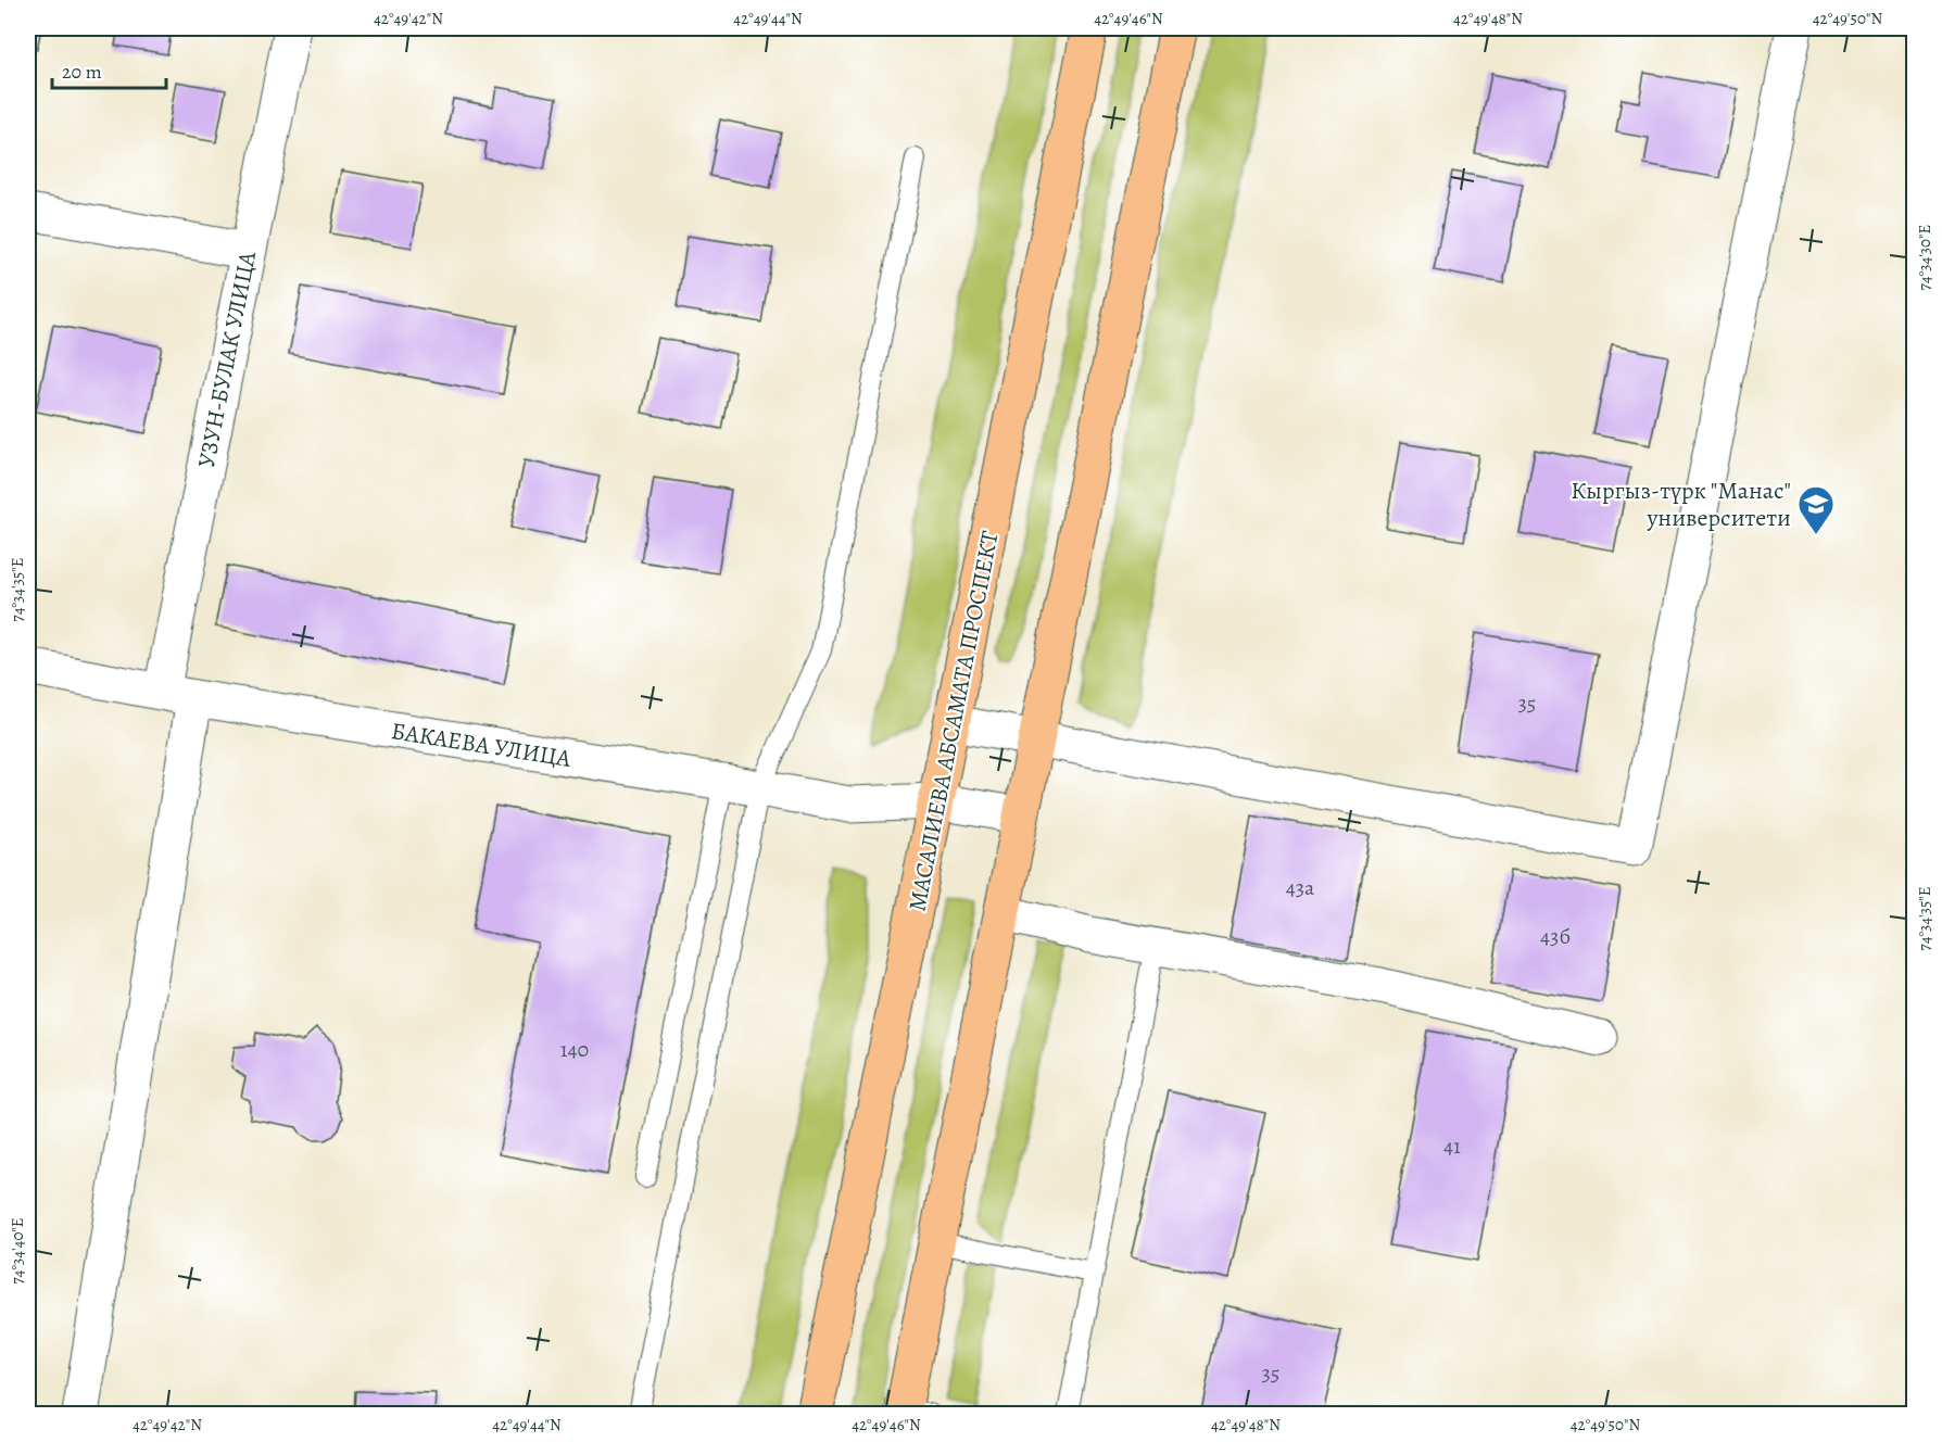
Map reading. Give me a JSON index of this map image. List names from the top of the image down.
{
  "streets": {
    "main road": ["МАСАЛИЕВА АБСАМАТА ПРОСПЕКТ"],
    "street": ["УЗУН-БУЛАК УЛИЦА", "БАКАЕВА УЛИЦА"]
  },
  "crossings": [
    ["УЗУН-БУЛАК УЛИЦА", "БАКАЕВА УЛИЦА"],
    ["МАСАЛИЕВА АБСАМАТА ПРОСПЕКТ", "БАКАЕВА УЛИЦА"]
  ],
  "places": {
    "school or university": ["Кыргыз-түрк \"Манас\" университети"]
  },
  "house_numbers": [
    "35",
    "43а",
    "43б",
    "140",
    "41",
    "35"
  ],
  "scale_bar": "20 m",
  "coordinates": [
    "42°49'42\"N",
    "42°49'44\"N",
    "42°49'46\"N",
    "42°49'48\"N",
    "42°49'50\"N",
    "74°34'30\"E",
    "74°34'35\"E",
    "74°34'40\"E"
  ]
}
